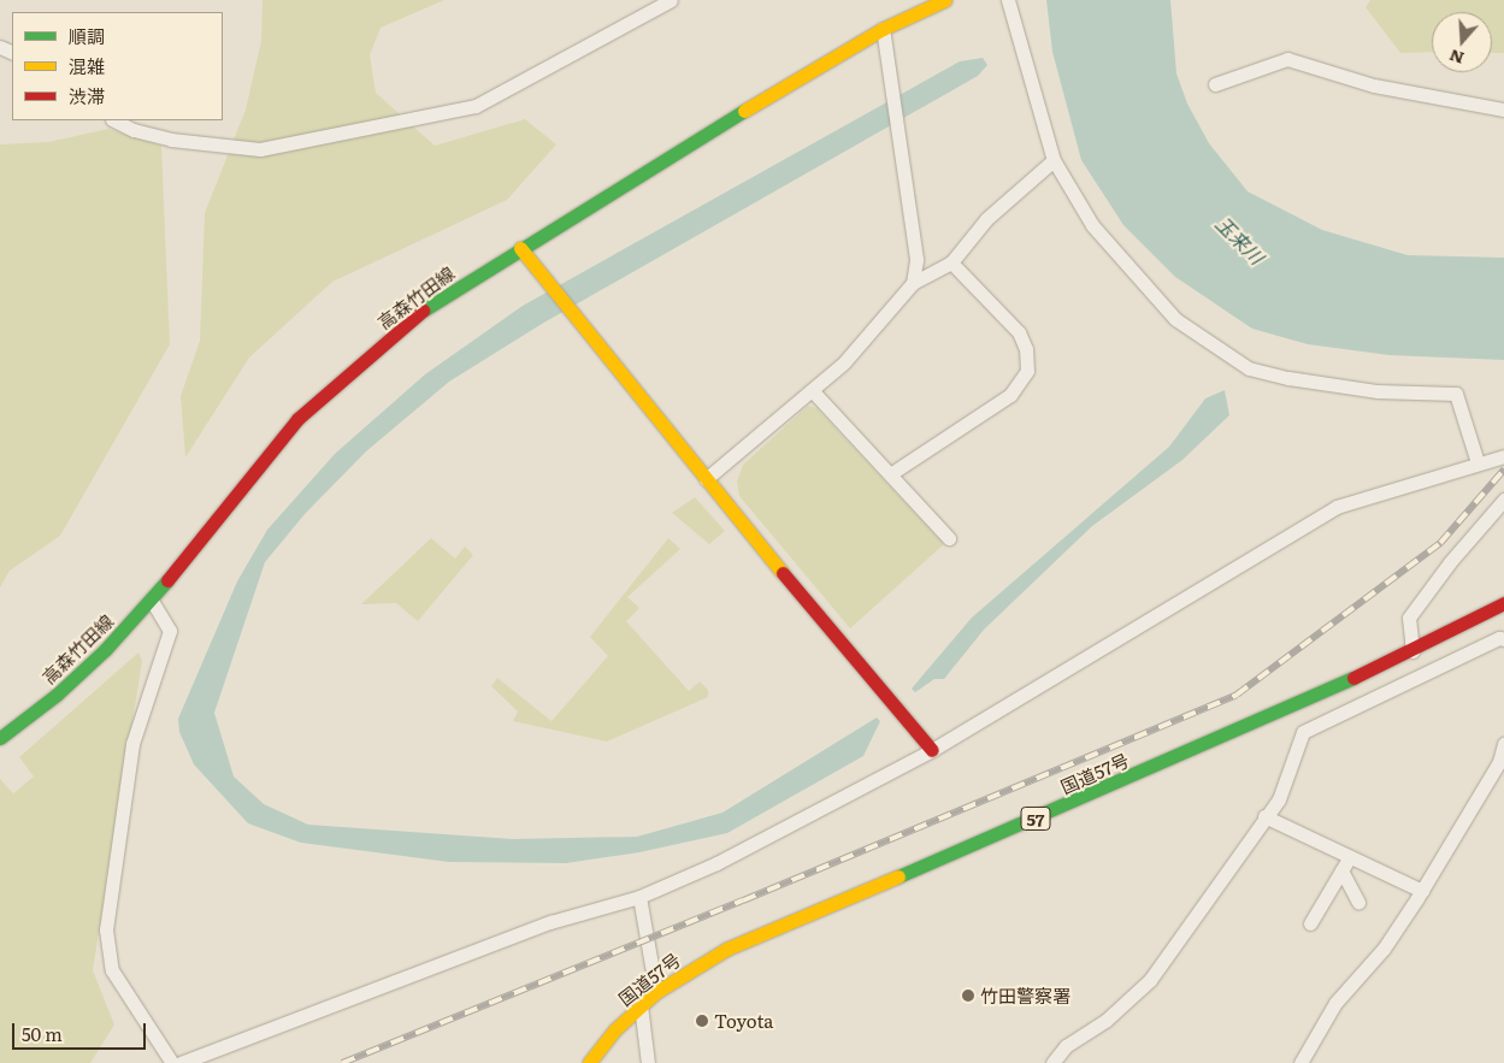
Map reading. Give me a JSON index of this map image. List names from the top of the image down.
{
  "streets": {
    "main road": ["高森竹田線", "国道57号", "57"]
  },
  "water": ["玉来川"],
  "places": ["竹田警察署", "Toyota"],
  "legend": ["順調", "混雑", "渋滞"],
  "scale_bar": "50 m",
  "north": "bottom"
}
